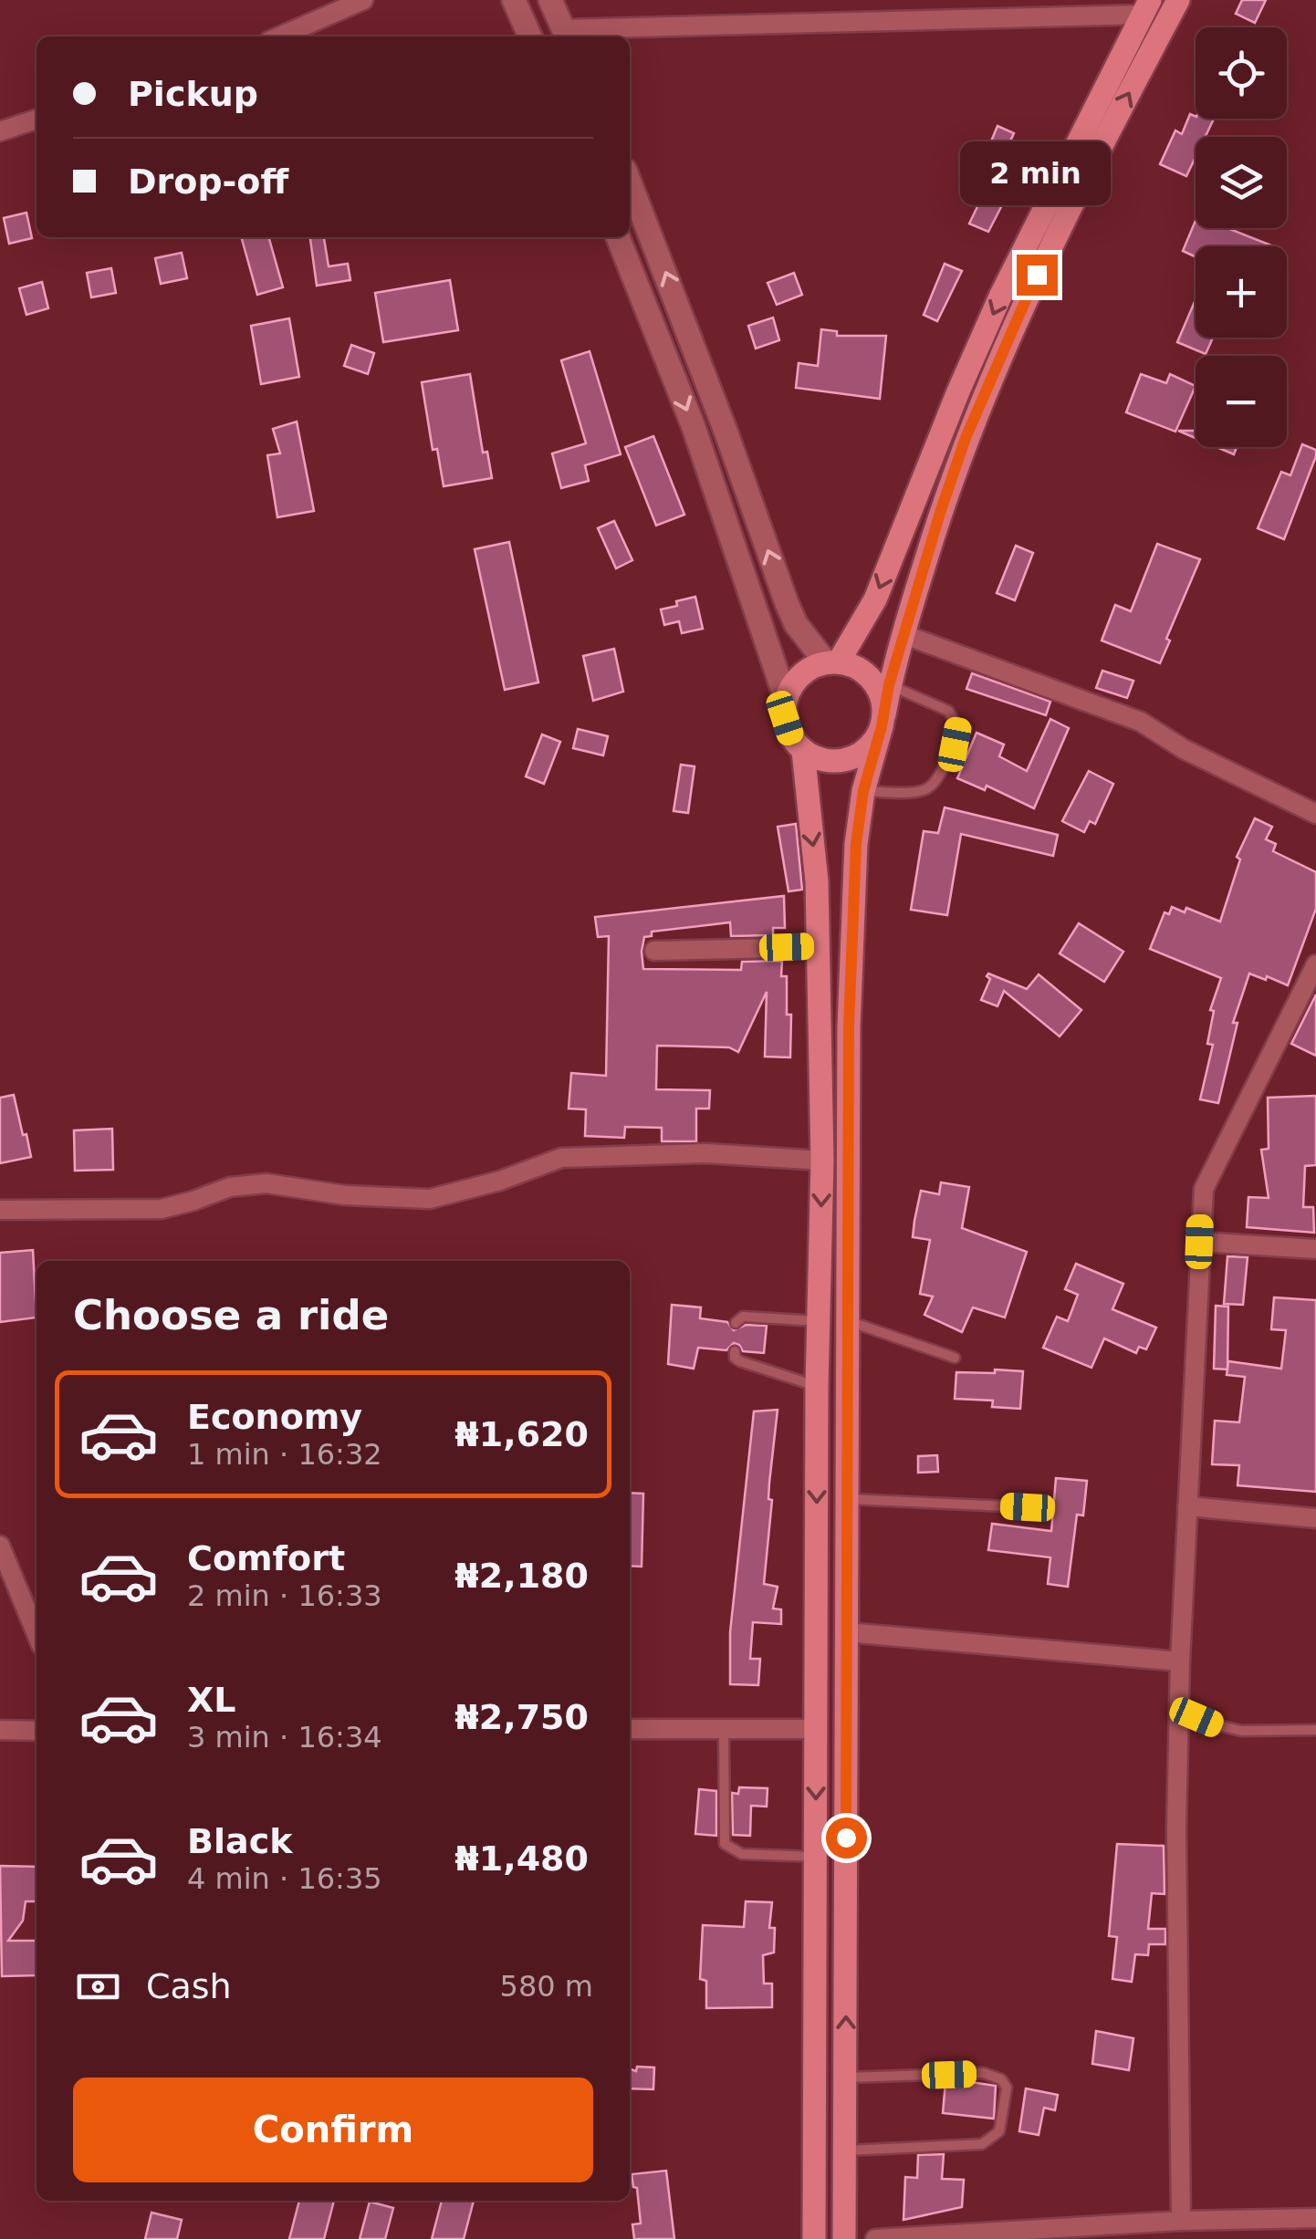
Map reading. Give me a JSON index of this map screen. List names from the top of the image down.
{
  "page": {
    "map_buttons": ["+", "−"],
    "banner": ["Pickup", "Drop-off"],
    "bubble": "2 min",
    "heading": "Choose a ride",
    "list": [
      {
        "name": "Economy",
        "note": "1 min · 16:32",
        "value": "₦1,620"
      },
      {
        "name": "Comfort",
        "note": "2 min · 16:33",
        "value": "₦2,180"
      },
      {
        "name": "XL",
        "note": "3 min · 16:34",
        "value": "₦2,750"
      },
      {
        "name": "Black",
        "note": "4 min · 16:35",
        "value": "₦1,480"
      }
    ],
    "pay": ["Cash", "580 m"],
    "buttons": "Confirm"
  }
}
